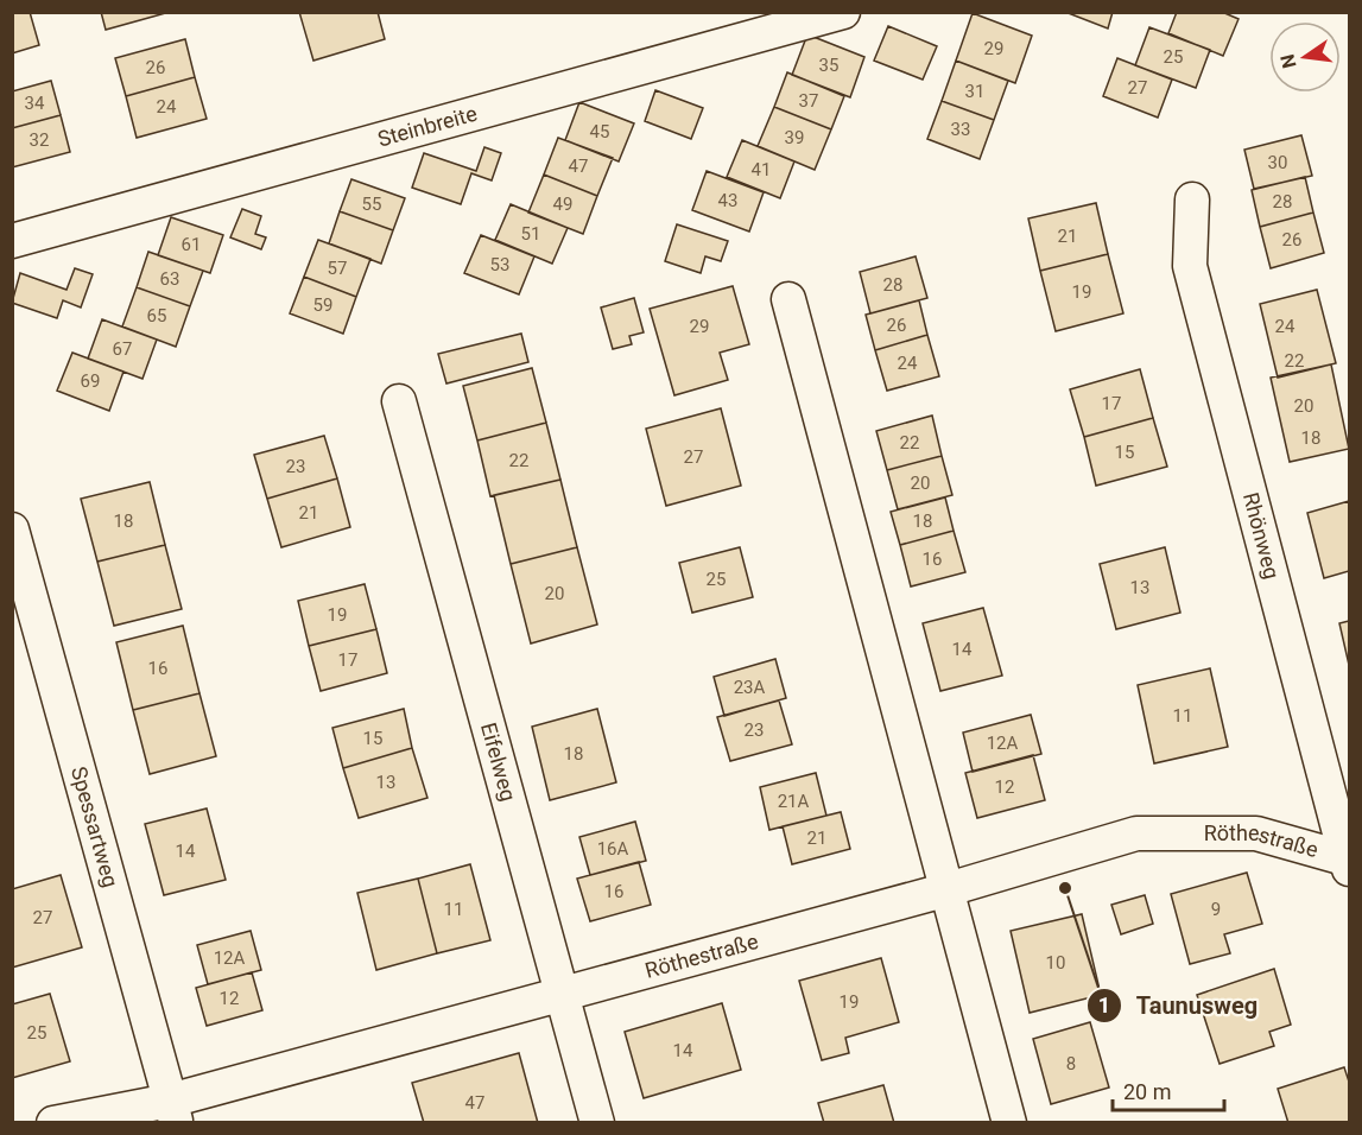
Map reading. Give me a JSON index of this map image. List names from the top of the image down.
{
  "streets": {
    "street": [
      "Steinbreite",
      "Rhönweg",
      "Eifelweg",
      "Spessartweg",
      "Röthestraße"
    ]
  },
  "crossings": [
    ["Rhönweg", "Röthestraße"],
    ["Eifelweg", "Röthestraße"],
    ["Spessartweg", "Röthestraße"]
  ],
  "places": ["Taunusweg"],
  "house_numbers": [
    "29",
    "25",
    "35",
    "26",
    "27",
    "31",
    "37",
    "34",
    "24",
    "33",
    "45",
    "39",
    "32",
    "30",
    "47",
    "41",
    "43",
    "28",
    "55",
    "49",
    "51",
    "21",
    "26",
    "61",
    "53",
    "57",
    "63",
    "28",
    "19",
    "59",
    "65",
    "26",
    "29",
    "24",
    "67",
    "22",
    "24",
    "69",
    "17",
    "20",
    "18",
    "22",
    "15",
    "27",
    "22",
    "23",
    "20",
    "21",
    "18",
    "18",
    "16",
    "25",
    "13",
    "20",
    "19",
    "14",
    "17",
    "16",
    "23A",
    "11",
    "23",
    "15",
    "12A",
    "18",
    "13",
    "12",
    "21A",
    "21",
    "16A",
    "14",
    "16",
    "11",
    "9",
    "27",
    "12A",
    "10",
    "12",
    "19",
    "25",
    "14",
    "8",
    "47"
  ],
  "scale_bar": "20 m",
  "north": "left"
}
